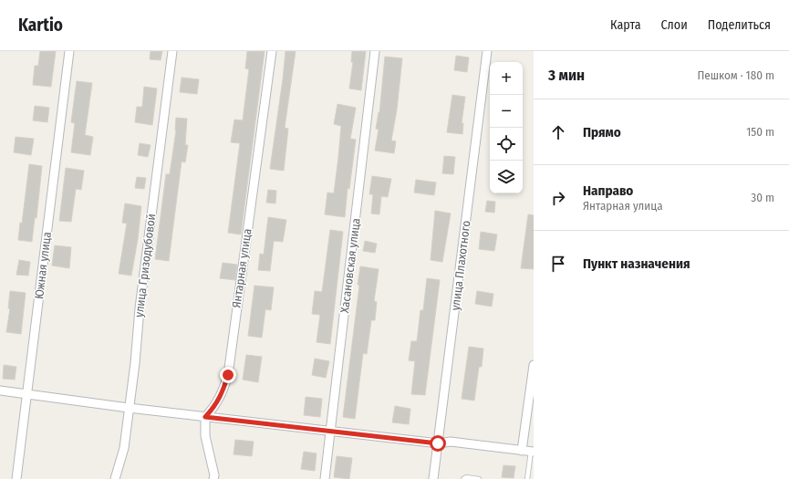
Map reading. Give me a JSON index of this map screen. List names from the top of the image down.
{
  "streets": {
    "street": [
      "Южная улица",
      "улица Гризодубовой",
      "Хасановская улица",
      "улица Плахотного",
      "Янтарная улица"
    ]
  },
  "page": {
    "header": "Kartio",
    "nav": ["Карта", "Слои", "Поделиться"],
    "heading": ["3 мин", "Пешком · 180 m"],
    "map_buttons": ["+", "−"],
    "list": [
      ["Прямо", "150 m"],
      ["Направо", "Янтарная улица", "30 m"],
      "Пункт назначения"
    ]
  }
}
